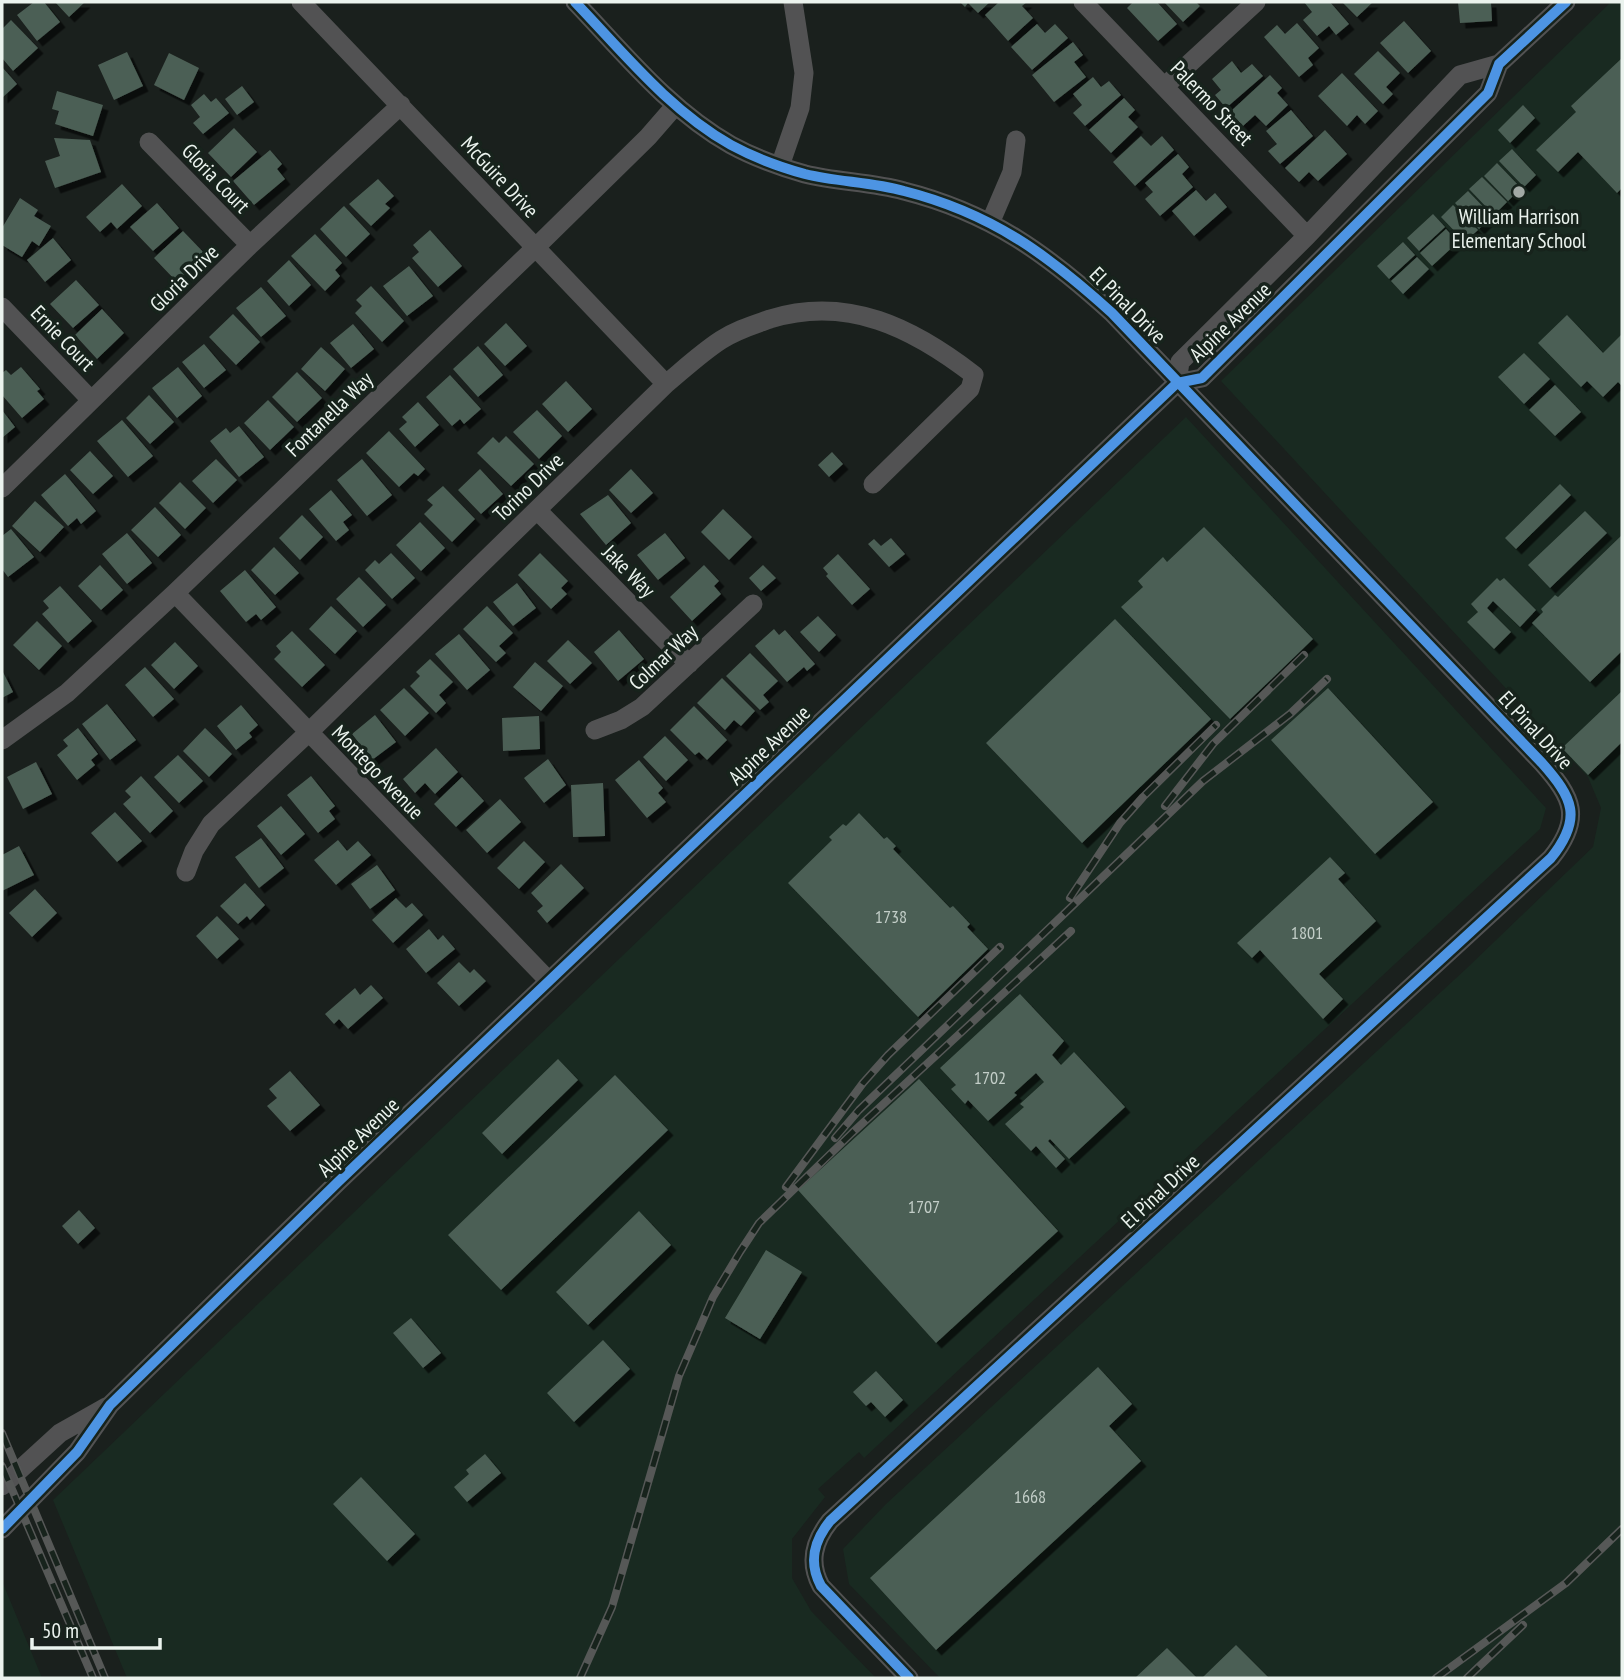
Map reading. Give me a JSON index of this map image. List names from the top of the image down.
{
  "streets": {
    "street": [
      "Palermo Street",
      "McGuire Drive",
      "Gloria Court",
      "Gloria Drive",
      "El Pinal Drive",
      "Alpine Avenue",
      "Ernie Court",
      "Fontanella Way",
      "Torino Drive",
      "Jake Way",
      "Colmar Way",
      "Montego Avenue"
    ]
  },
  "crossings": [
    ["Palermo Street", "Alpine Avenue"],
    ["McGuire Drive", "Gloria Drive"],
    ["McGuire Drive", "Fontanella Way"],
    ["McGuire Drive", "Torino Drive"],
    ["Gloria Court", "Gloria Drive"],
    ["Gloria Drive", "Ernie Court"],
    ["El Pinal Drive", "Alpine Avenue"],
    ["El Pinal Drive", "Fontanella Way"],
    ["Alpine Avenue", "Montego Avenue"],
    ["Fontanella Way", "Montego Avenue"],
    ["Torino Drive", "Jake Way"],
    ["Torino Drive", "Montego Avenue"],
    ["Jake Way", "Colmar Way"]
  ],
  "places": ["William Harrison Elementary School"],
  "house_numbers": [
    "1738",
    "1801",
    "1702",
    "1707",
    "1668"
  ],
  "scale_bar": "50 m"
}
